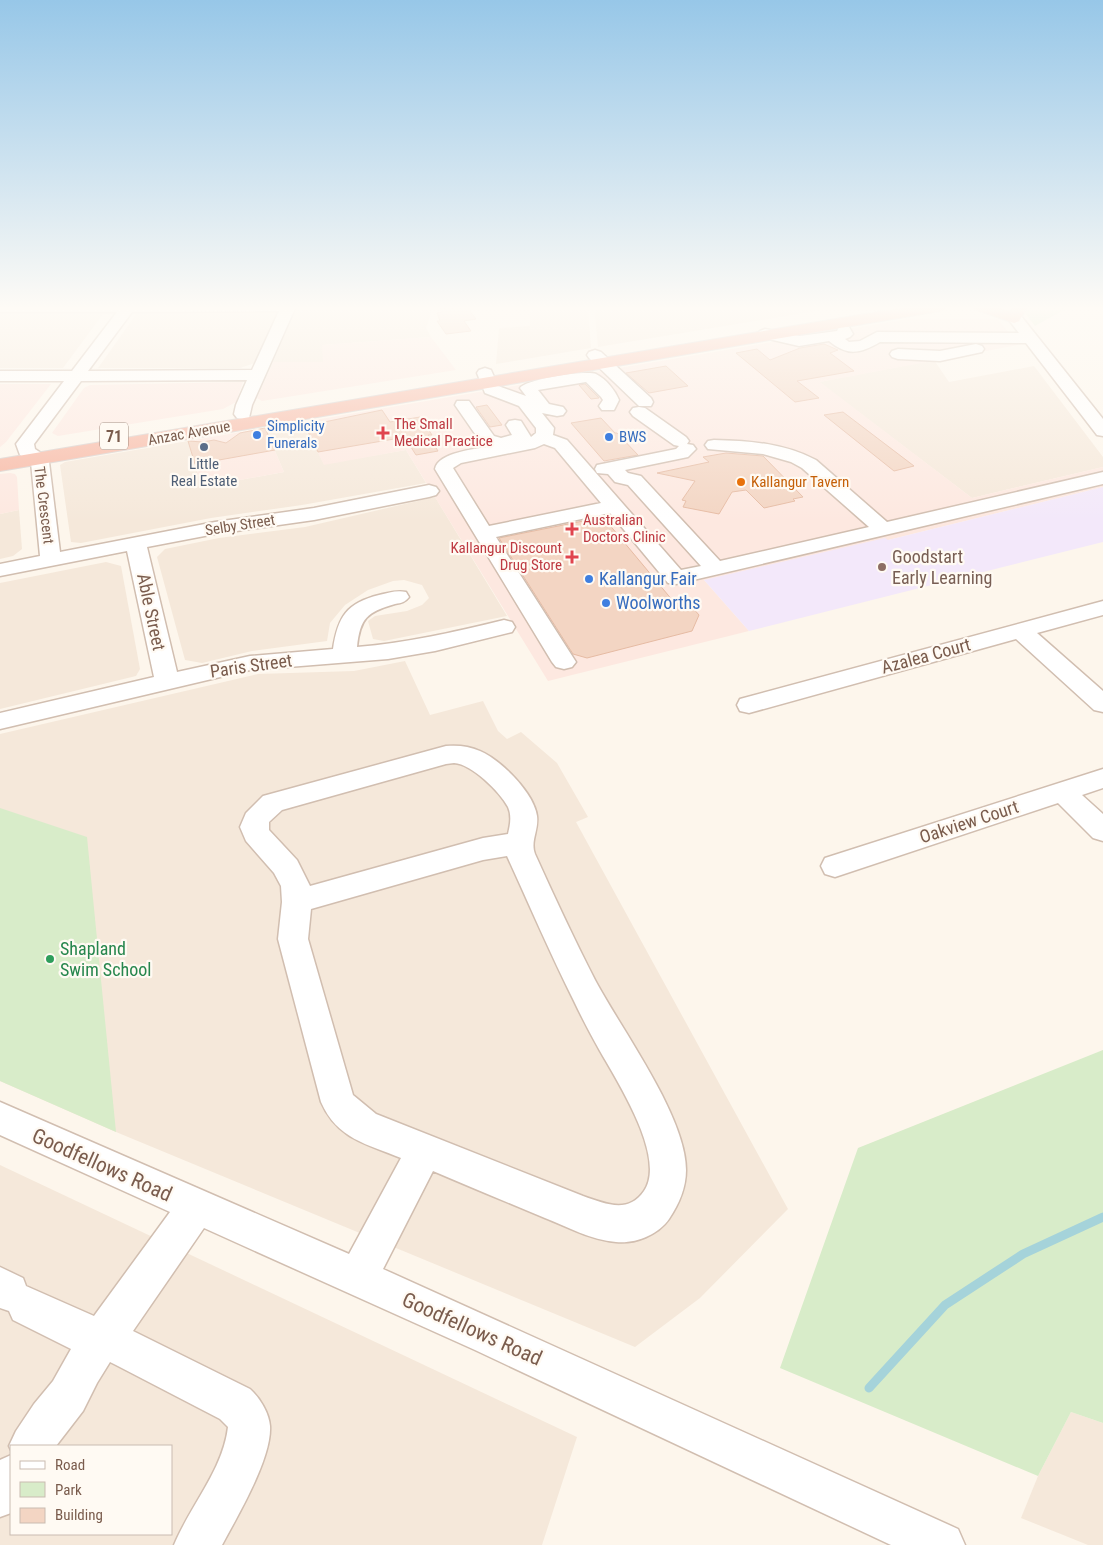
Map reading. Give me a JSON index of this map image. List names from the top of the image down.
{
  "streets": {
    "highway": ["Anzac Avenue", "71"],
    "street": [
      "The Crescent",
      "Selby Street",
      "Able Street",
      "Azalea Court",
      "Paris Street",
      "Oakview Court",
      "Goodfellows Road"
    ]
  },
  "crossings": [
    ["Anzac Avenue", "The Crescent"],
    ["The Crescent", "Selby Street"],
    ["Selby Street", "Able Street"],
    ["Able Street", "Paris Street"]
  ],
  "places": {
    "health": ["The Small Medical Practice", "Australian Doctors Clinic", "Kallangur Discount Drug Store"],
    "other": [
      "Simplicity Funerals",
      "BWS",
      "Little Real Estate",
      "Kallangur Tavern",
      "Goodstart Early Learning",
      "Kallangur Fair",
      "Woolworths",
      "Shapland Swim School"
    ]
  },
  "legend": ["Road", "Park", "Building"]
}
